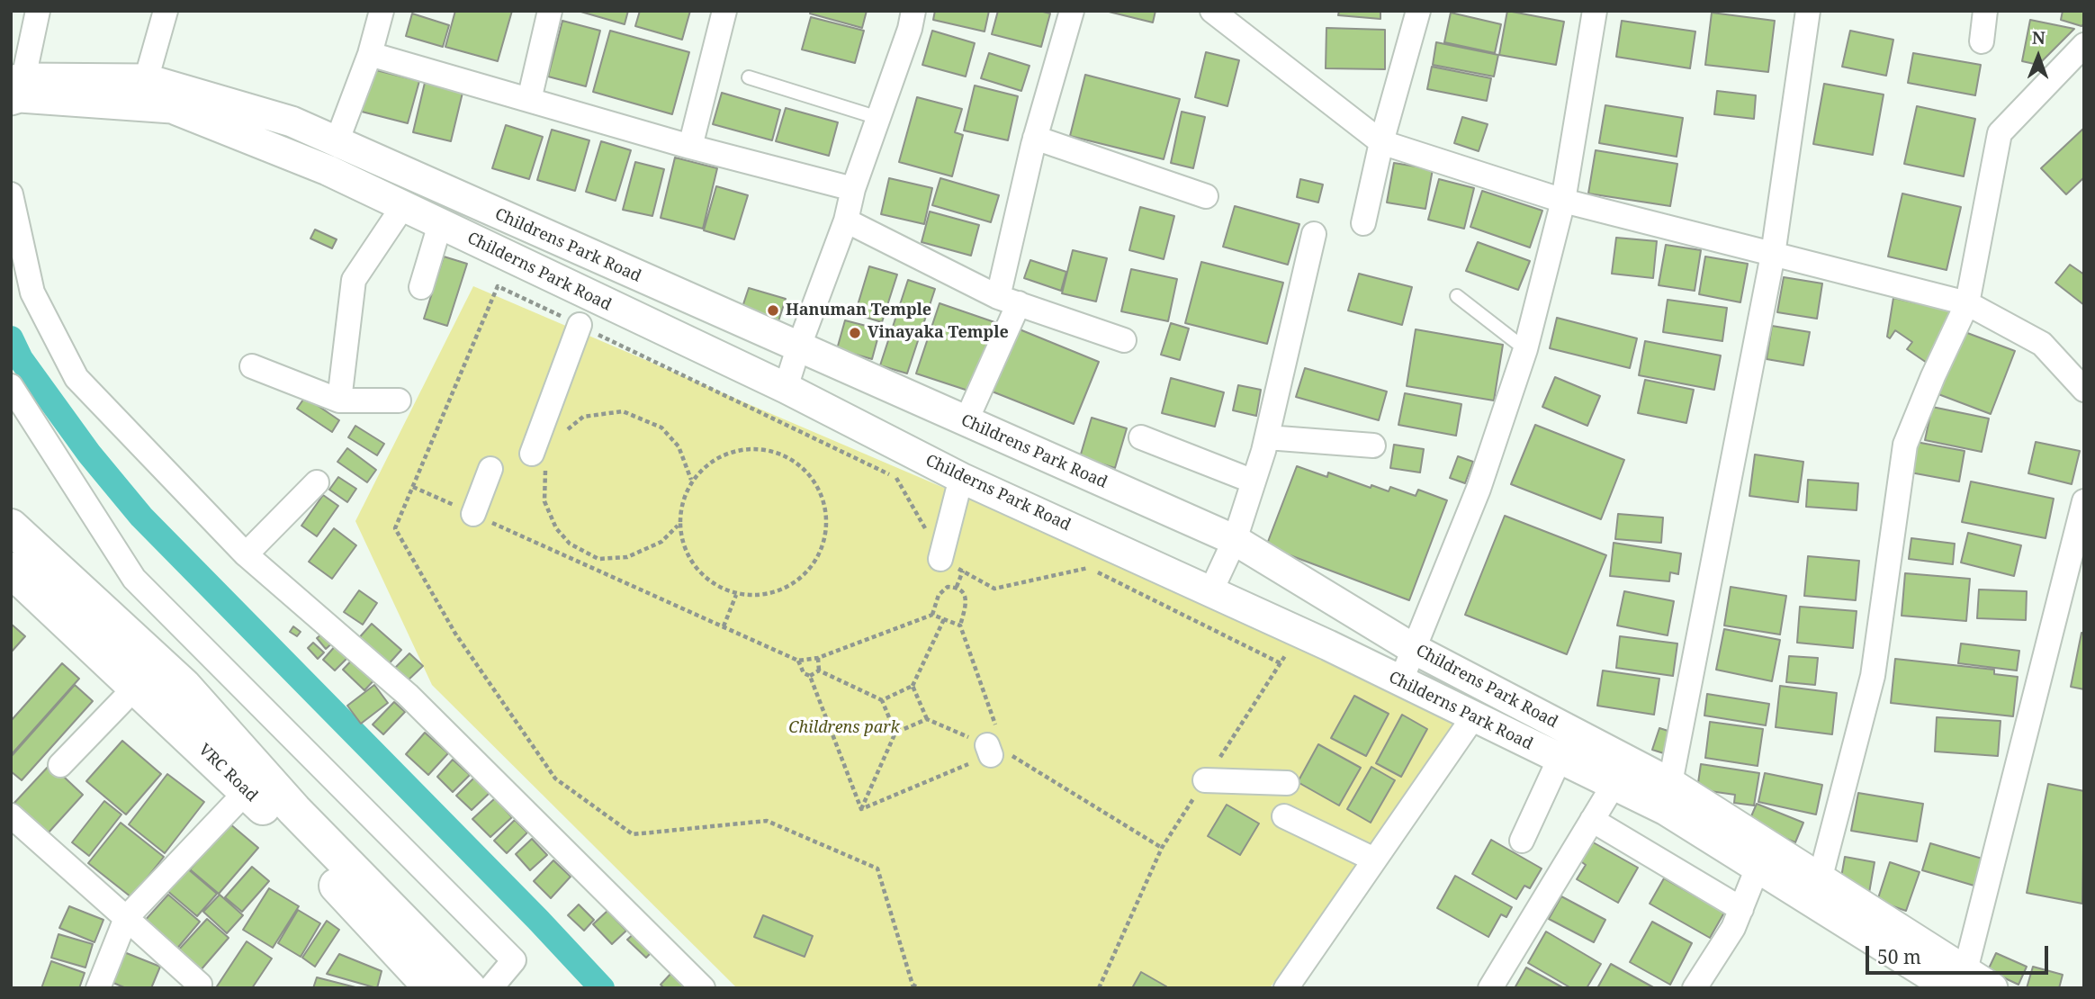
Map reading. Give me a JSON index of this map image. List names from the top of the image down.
{
  "streets": {
    "main road": ["VRC Road"],
    "street": ["Childrens Park Road", "Childerns Park Road"]
  },
  "crossings": [
    ["Childrens Park Road", "Childerns Park Road"]
  ],
  "parks": ["Childrens park"],
  "places": ["Hanuman Temple", "Vinayaka Temple"],
  "scale_bar": "50 m",
  "north": "top"
}
